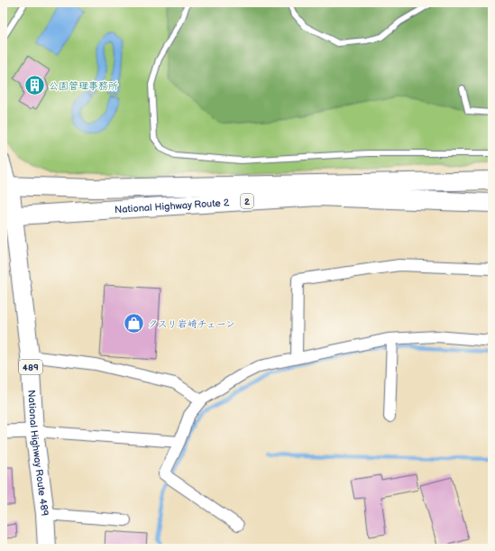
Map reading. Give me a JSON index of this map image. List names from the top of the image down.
{
  "streets": {
    "highway": [
      "2",
      "National Highway Route 2",
      "489",
      "National Highway Route 489"
    ]
  },
  "crossings": [
    ["National Highway Route 2", "National Highway Route 489"]
  ],
  "places": {
    "building": ["公園管理事務所"],
    "shop": ["クスリ岩崎チェーン"]
  }
}
